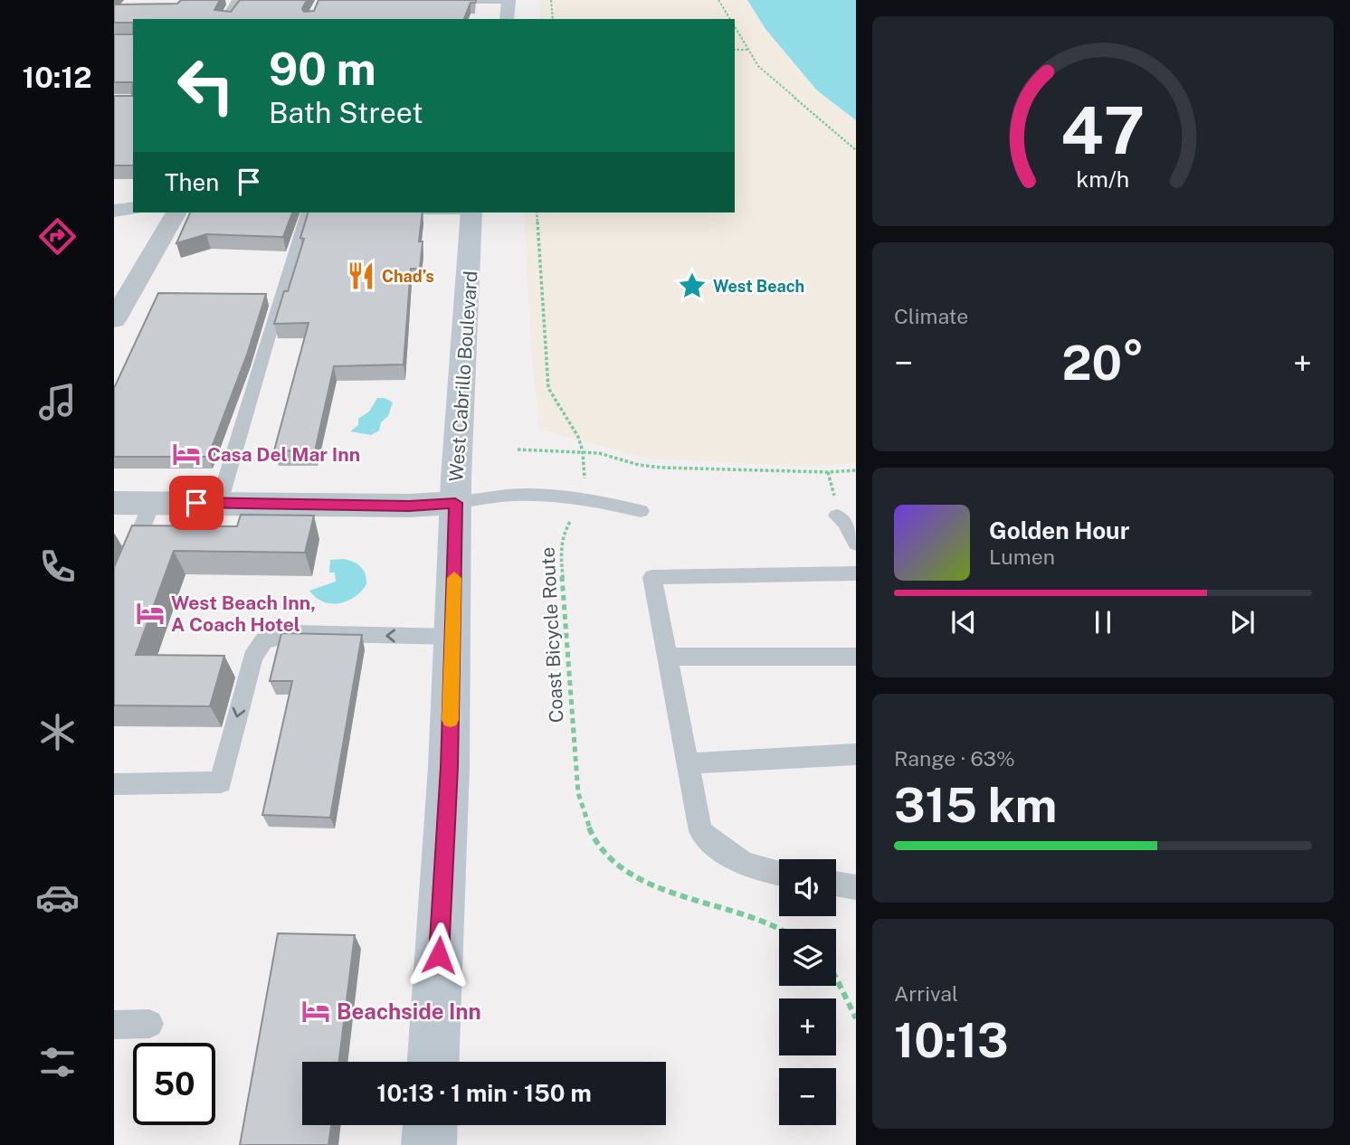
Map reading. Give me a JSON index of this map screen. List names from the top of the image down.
{
  "streets": {
    "main road": ["West Cabrillo Boulevard"],
    "path": ["Coast Bicycle Route"]
  },
  "places": {
    "restaurant": ["Chad’s"],
    "place": ["West Beach"],
    "hotel": ["Casa Del Mar Inn", "West Beach Inn, A Coach Hotel", "Beachside Inn"]
  },
  "page": {
    "tabs": "10:12",
    "turn": ["90 m", "Bath Street"],
    "then": "Then",
    "tile": [
      "Climate",
      ["Range · 63%", "315 km"],
      ["Arrival", "10:13"]
    ],
    "heat": ["−", "20°", "+"],
    "song": ["Golden Hour", "Lumen"],
    "map_buttons": ["+", "−"],
    "limit": "50",
    "trip": "10:13 · 1 min · 150 m",
    "gauge": ["47", "km/h"]
  }
}
